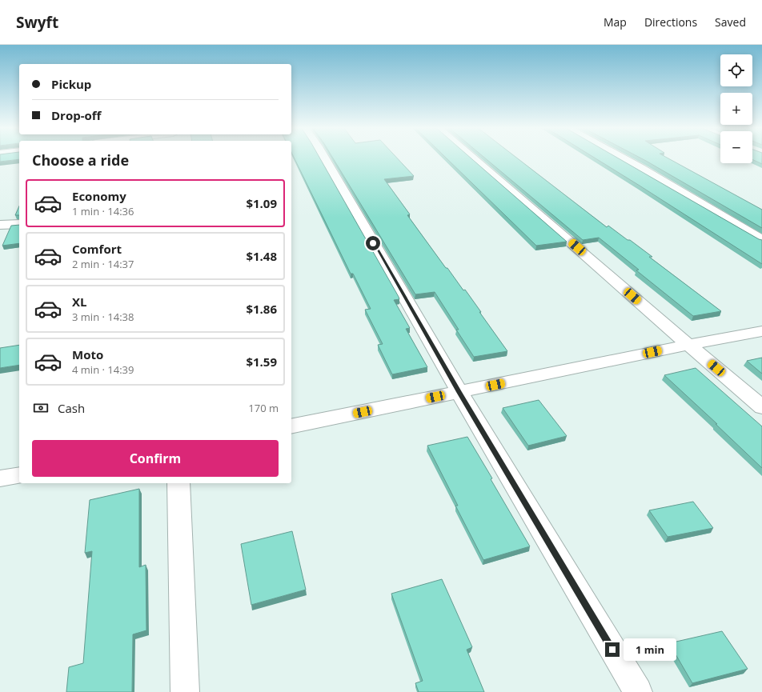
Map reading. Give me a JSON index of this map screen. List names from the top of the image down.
{
  "page": {
    "header": "Swyft",
    "nav": ["Map", "Directions", "Saved"],
    "map_buttons": ["+", "−"],
    "banner": ["Pickup", "Drop-off"],
    "heading": "Choose a ride",
    "list": [
      {
        "name": "Economy",
        "note": "1 min · 14:36",
        "value": "$1.09"
      },
      {
        "name": "Comfort",
        "note": "2 min · 14:37",
        "value": "$1.48"
      },
      {
        "name": "XL",
        "note": "3 min · 14:38",
        "value": "$1.86"
      },
      {
        "name": "Moto",
        "note": "4 min · 14:39",
        "value": "$1.59"
      }
    ],
    "pay": ["Cash", "170 m"],
    "buttons": "Confirm",
    "bubble": "1 min"
  }
}
